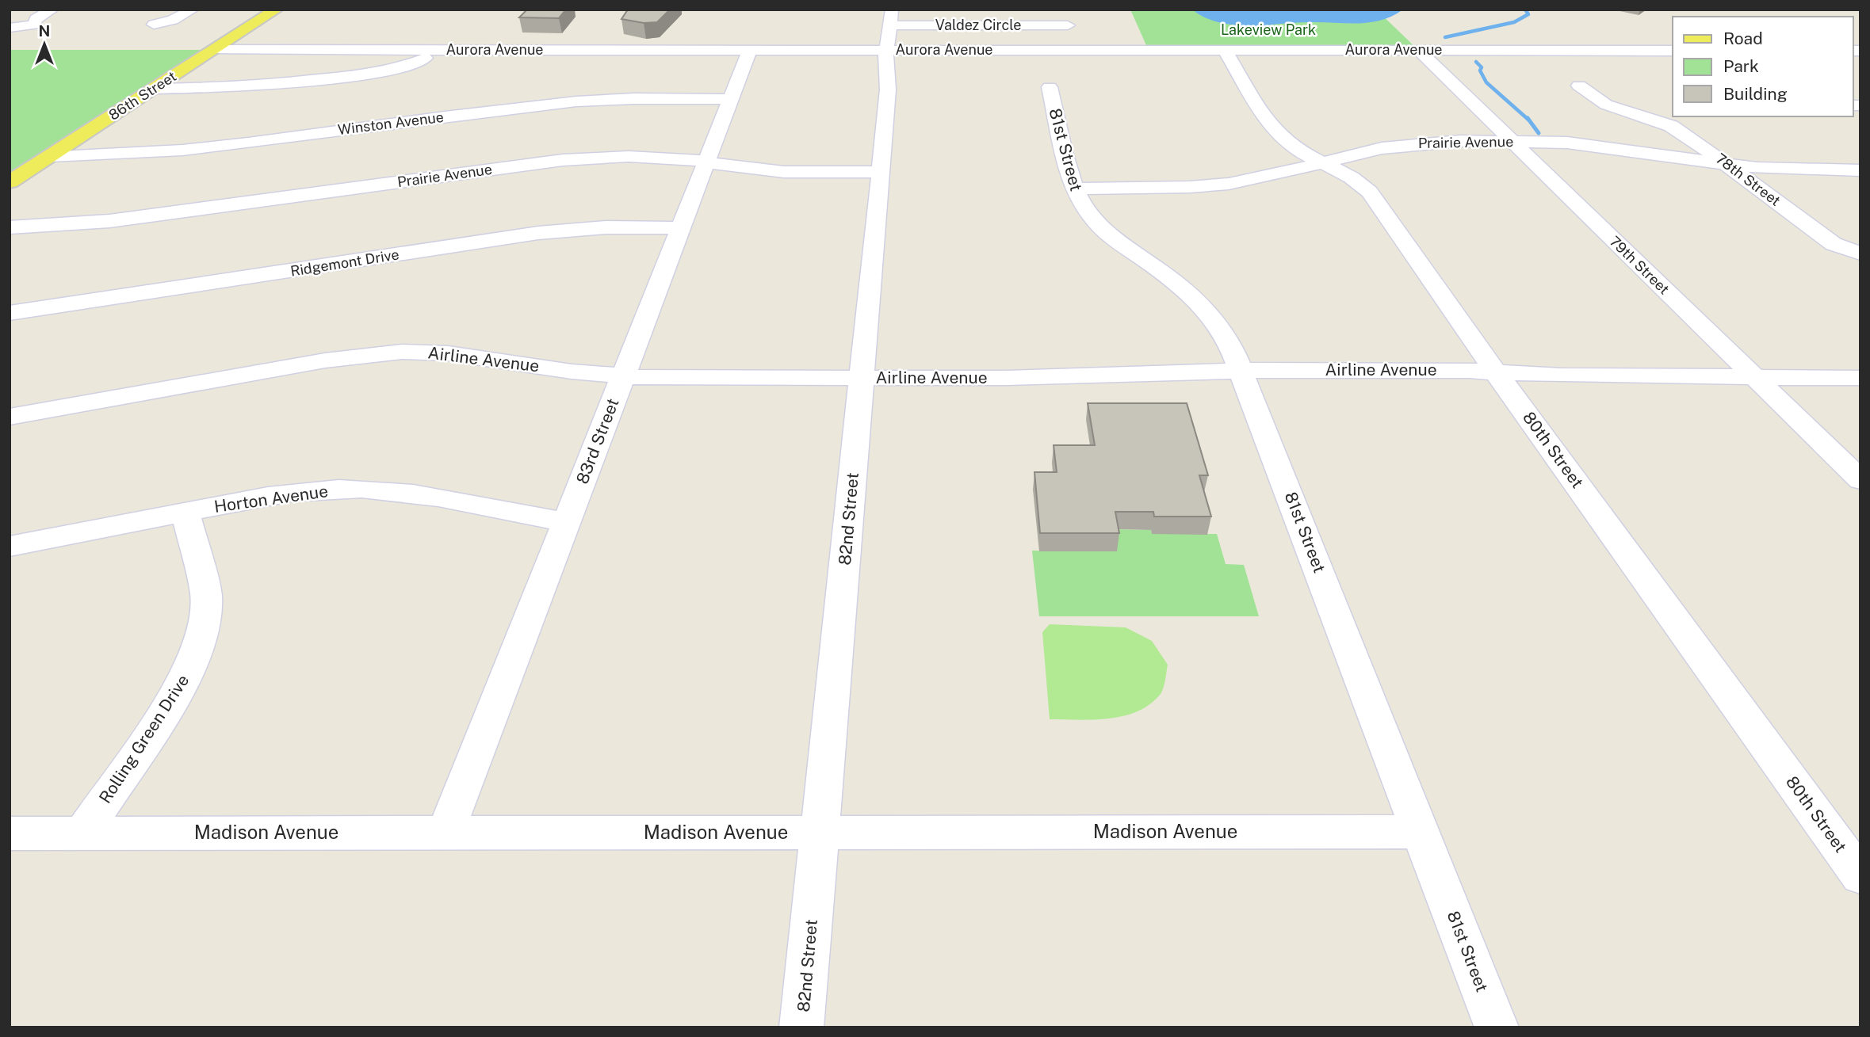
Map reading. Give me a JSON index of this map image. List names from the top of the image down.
{
  "streets": {
    "main road": ["86th Street"],
    "street": [
      "Valdez Circle",
      "Aurora Avenue",
      "Winston Avenue",
      "Prairie Avenue",
      "81st Street",
      "78th Street",
      "Ridgemont Drive",
      "79th Street",
      "Airline Avenue",
      "83rd Street",
      "80th Street",
      "Horton Avenue",
      "82nd Street",
      "Rolling Green Drive",
      "Madison Avenue"
    ]
  },
  "crossings": [
    ["Valdez Circle", "Aurora Avenue"],
    ["Valdez Circle", "82nd Street"],
    ["Aurora Avenue", "86th Street"],
    ["Aurora Avenue", "79th Street"],
    ["Aurora Avenue", "83rd Street"],
    ["Aurora Avenue", "80th Street"],
    ["Aurora Avenue", "82nd Street"],
    ["86th Street", "Winston Avenue"],
    ["Winston Avenue", "83rd Street"],
    ["Prairie Avenue", "81st Street"],
    ["Prairie Avenue", "78th Street"],
    ["Prairie Avenue", "79th Street"],
    ["Prairie Avenue", "83rd Street"],
    ["Prairie Avenue", "80th Street"],
    ["Prairie Avenue", "82nd Street"],
    ["81st Street", "Airline Avenue"],
    ["81st Street", "Madison Avenue"],
    ["Ridgemont Drive", "83rd Street"],
    ["79th Street", "Airline Avenue"],
    ["Airline Avenue", "83rd Street"],
    ["Airline Avenue", "80th Street"],
    ["Airline Avenue", "82nd Street"],
    ["83rd Street", "Horton Avenue"],
    ["83rd Street", "Madison Avenue"],
    ["Horton Avenue", "Rolling Green Drive"],
    ["82nd Street", "Madison Avenue"],
    ["Rolling Green Drive", "Madison Avenue"]
  ],
  "parks": ["Lakeview Park"],
  "legend": ["Road", "Park", "Building"],
  "north": "top"
}
